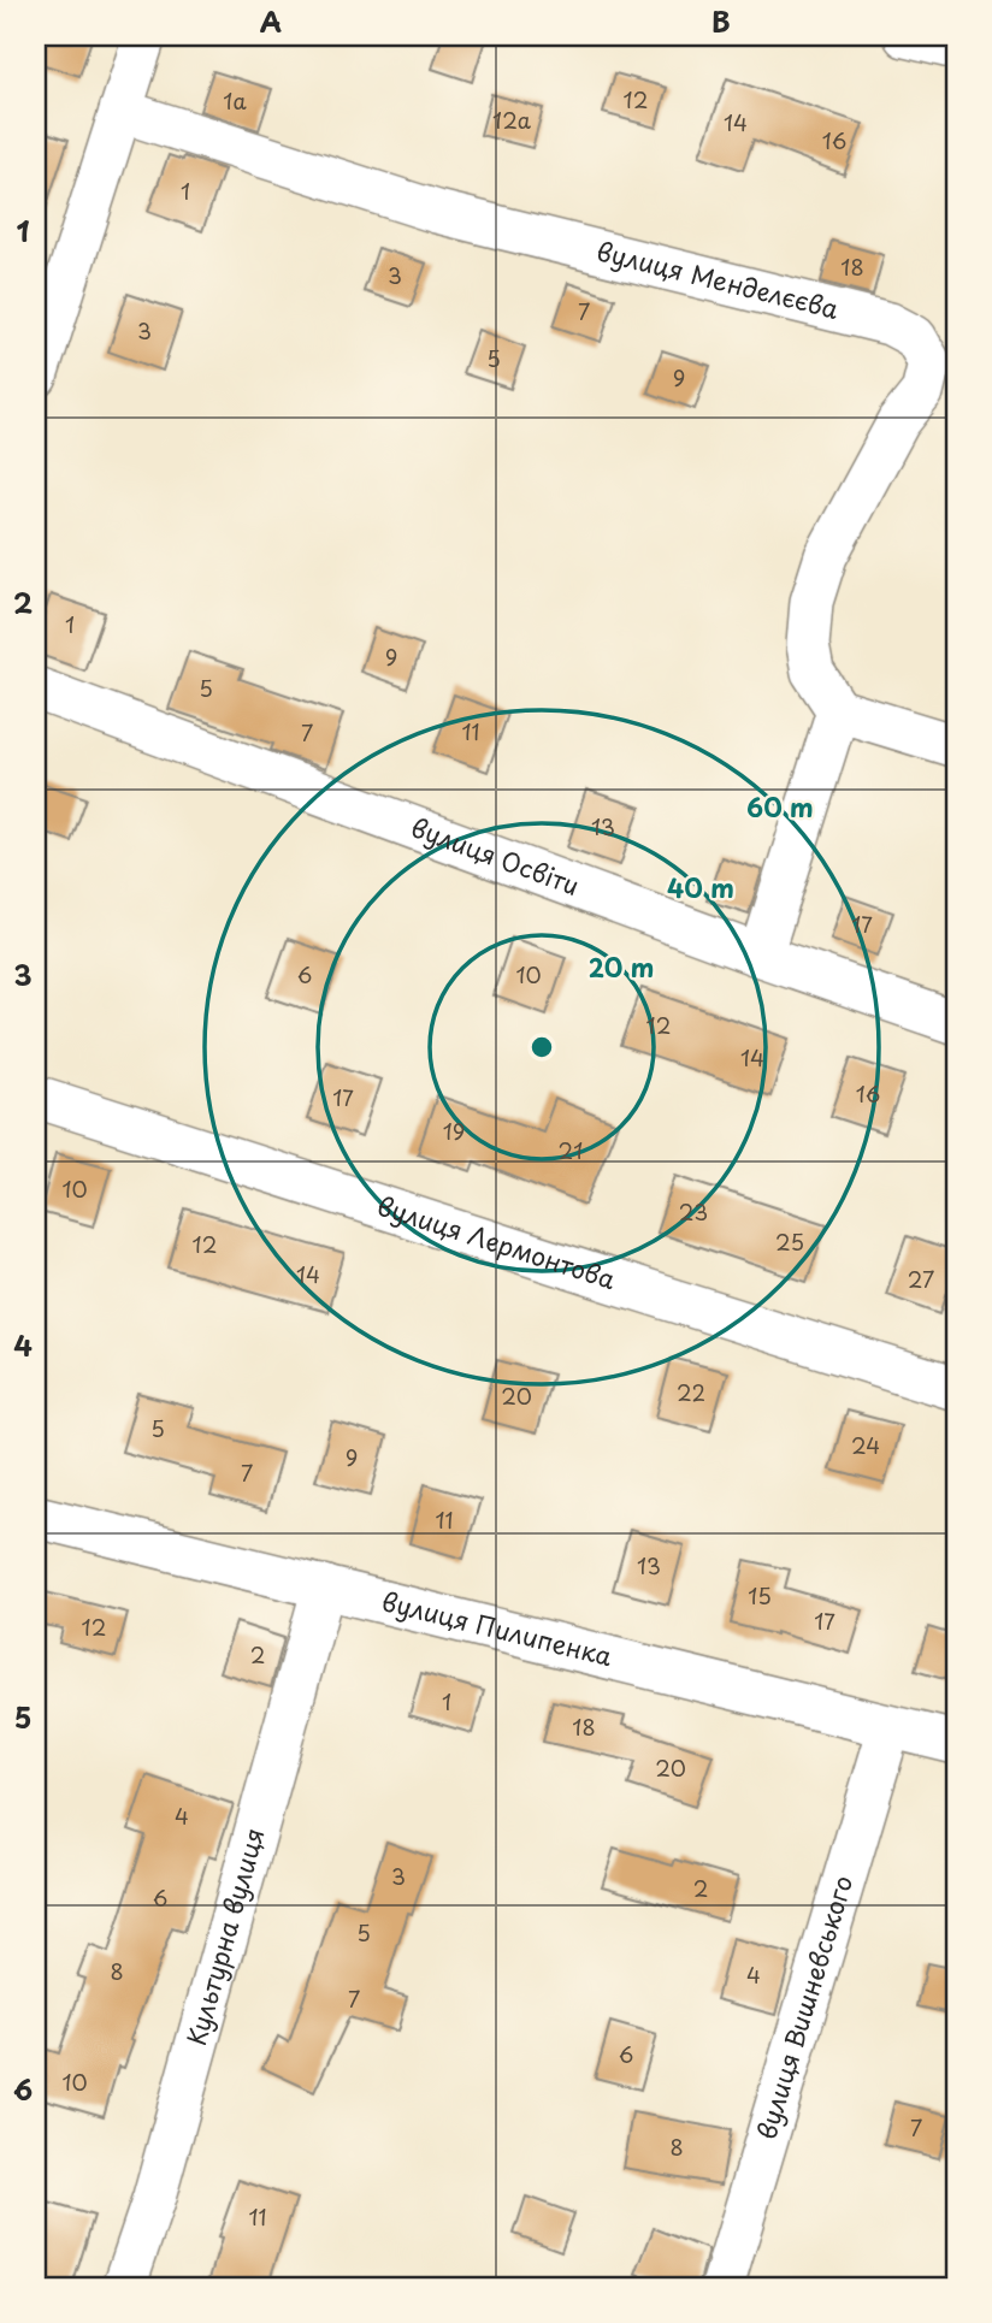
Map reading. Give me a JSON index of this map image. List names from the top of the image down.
{
  "streets": {
    "street": [
      "вулиця Менделєєва",
      "вулиця Освіти",
      "вулиця Лермонтова",
      "вулиця Пилипенка",
      "Культурна вулиця",
      "вулиця Вишневського"
    ]
  },
  "crossings": [
    ["вулиця Пилипенка", "Культурна вулиця"],
    ["вулиця Пилипенка", "вулиця Вишневського"]
  ],
  "house_numbers": [
    "12",
    "1а",
    "12а",
    "14",
    "16",
    "1",
    "18",
    "3",
    "7",
    "3",
    "5",
    "9",
    "1",
    "9",
    "5",
    "11",
    "7",
    "13",
    "17",
    "6",
    "10",
    "12",
    "14",
    "16",
    "17",
    "19",
    "21",
    "10",
    "23",
    "25",
    "12",
    "14",
    "27",
    "22",
    "20",
    "5",
    "24",
    "9",
    "7",
    "11",
    "13",
    "15",
    "17",
    "12",
    "2",
    "1",
    "18",
    "20",
    "4",
    "3",
    "2",
    "6",
    "5",
    "8",
    "4",
    "7",
    "6",
    "10",
    "7",
    "8",
    "11"
  ],
  "grid": {
    "columns": ["A", "B"],
    "rows": [
      "1",
      "2",
      "3",
      "4",
      "5",
      "6"
    ]
  },
  "rings": ["60 m", "40 m", "20 m"]
}
